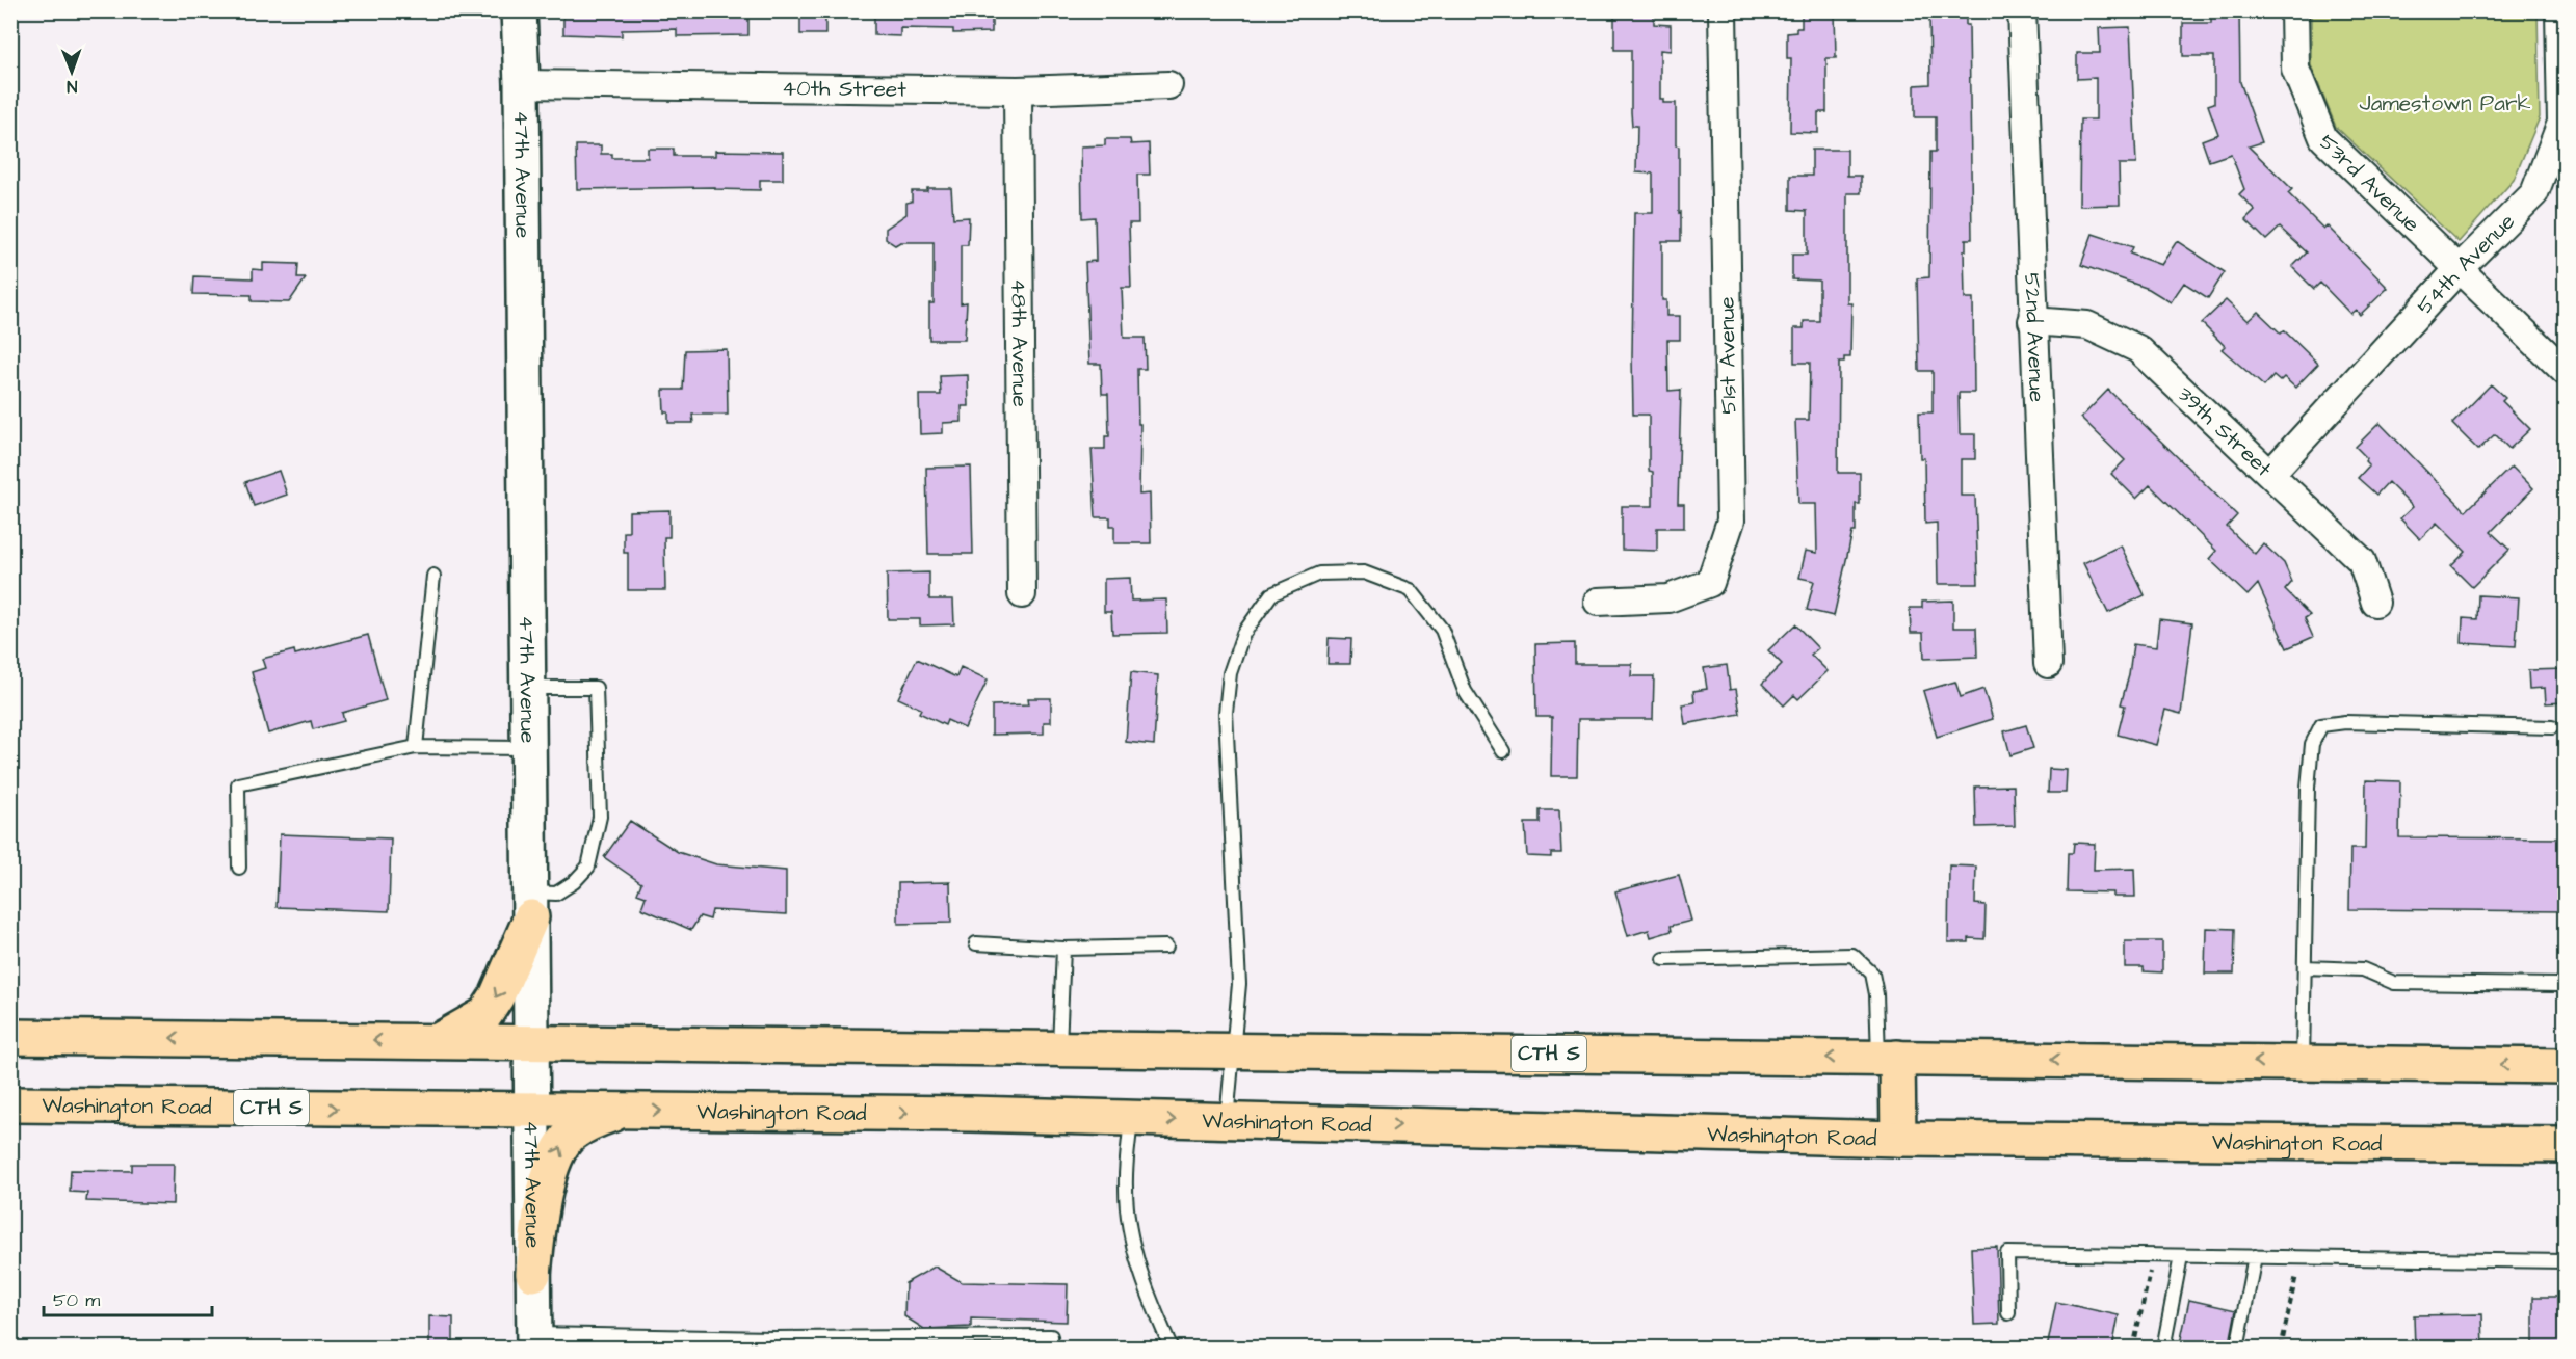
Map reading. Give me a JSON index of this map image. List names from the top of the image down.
{
  "streets": {
    "main road": ["CTH S", "Washington Road"],
    "street": [
      "40th Street",
      "47th Avenue",
      "53rd Avenue",
      "54th Avenue",
      "52nd Avenue",
      "48th Avenue",
      "51st Avenue",
      "39th Street"
    ]
  },
  "crossings": [
    ["40th Street", "47th Avenue"],
    ["40th Street", "48th Avenue"],
    ["47th Avenue", "CTH S"],
    ["47th Avenue", "Washington Road"],
    ["53rd Avenue", "54th Avenue"],
    ["54th Avenue", "39th Street"],
    ["52nd Avenue", "39th Street"]
  ],
  "parks": ["Jamestown Park"],
  "scale_bar": "50 m",
  "north": "bottom"
}
